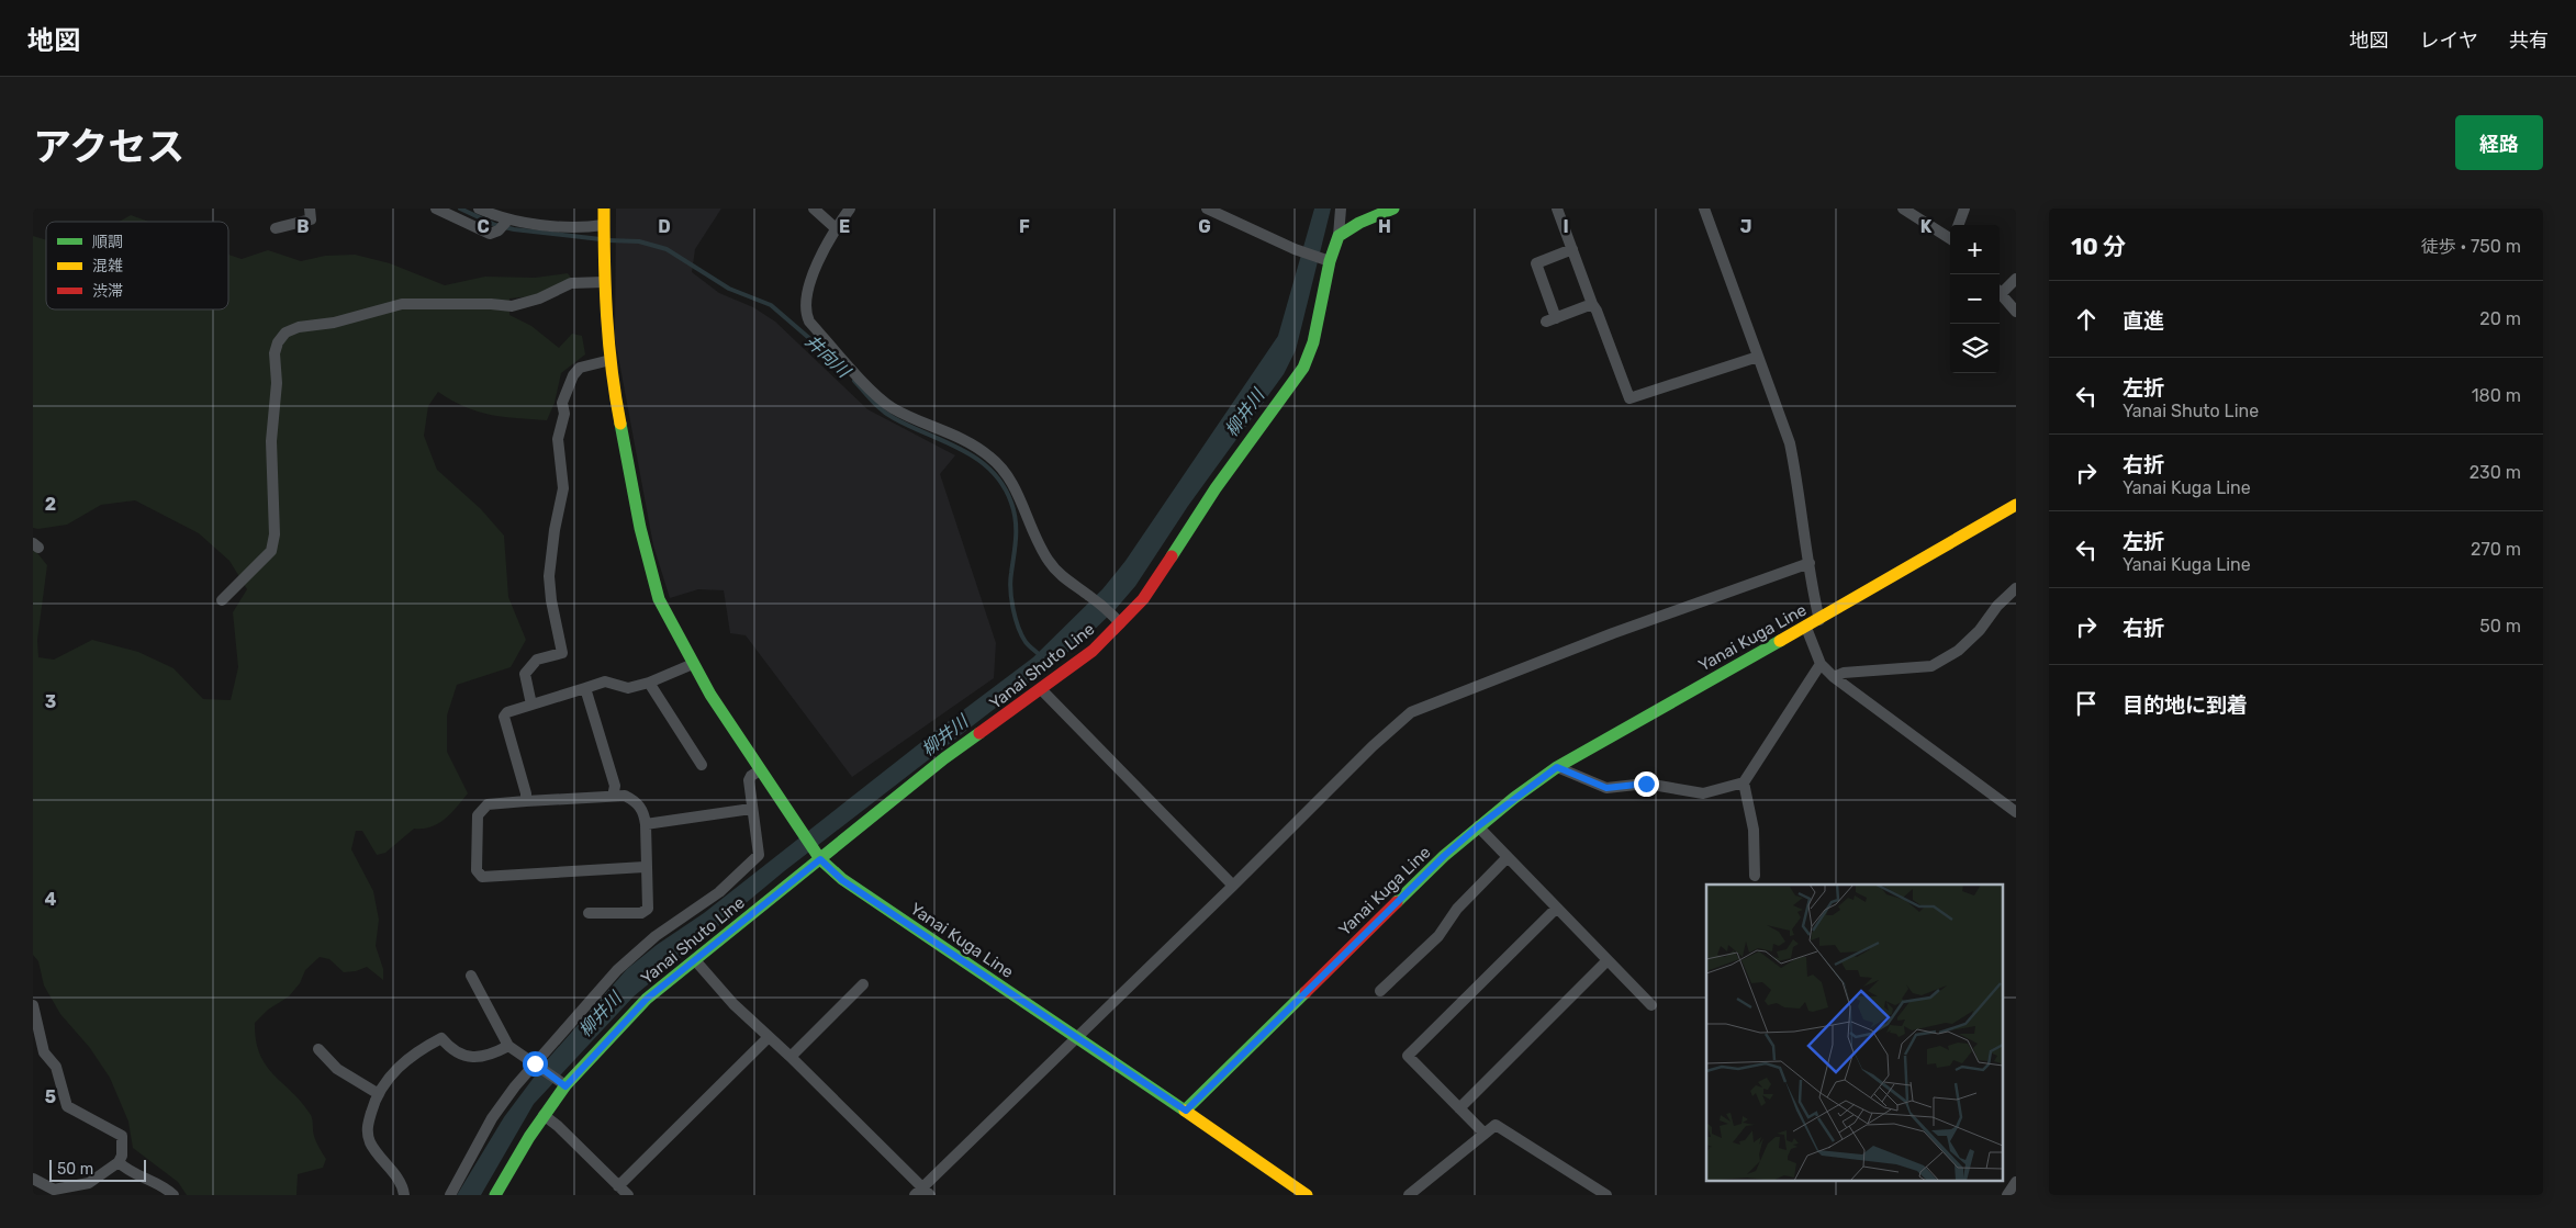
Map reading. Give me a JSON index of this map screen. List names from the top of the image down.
{
  "streets": {
    "main road": ["Yanai Kuga Line", "Yanai Shuto Line"]
  },
  "crossings": [
    ["Yanai Kuga Line", "Yanai Shuto Line"]
  ],
  "water": ["井向川", "柳井川"],
  "legend": ["順調", "混雑", "渋滞"],
  "scale_bar": "50 m",
  "page": {
    "header": "地図",
    "nav": ["地図", "レイヤ", "共有"],
    "title": "アクセス",
    "buttons": "経路",
    "heading": ["10 分", "徒歩 · 750 m"],
    "map_buttons": ["+", "−"],
    "list": [
      ["直進", "20 m"],
      ["左折", "Yanai Shuto Line", "180 m"],
      ["右折", "Yanai Kuga Line", "230 m"],
      ["左折", "Yanai Kuga Line", "270 m"],
      ["右折", "50 m"],
      "目的地に到着"
    ],
    "scale": "50 m"
  },
  "grid": {
    "columns": [
      "B",
      "C",
      "D",
      "E",
      "F",
      "G",
      "H",
      "I",
      "J",
      "K"
    ],
    "rows": [
      "2",
      "3",
      "4",
      "5"
    ]
  }
}
